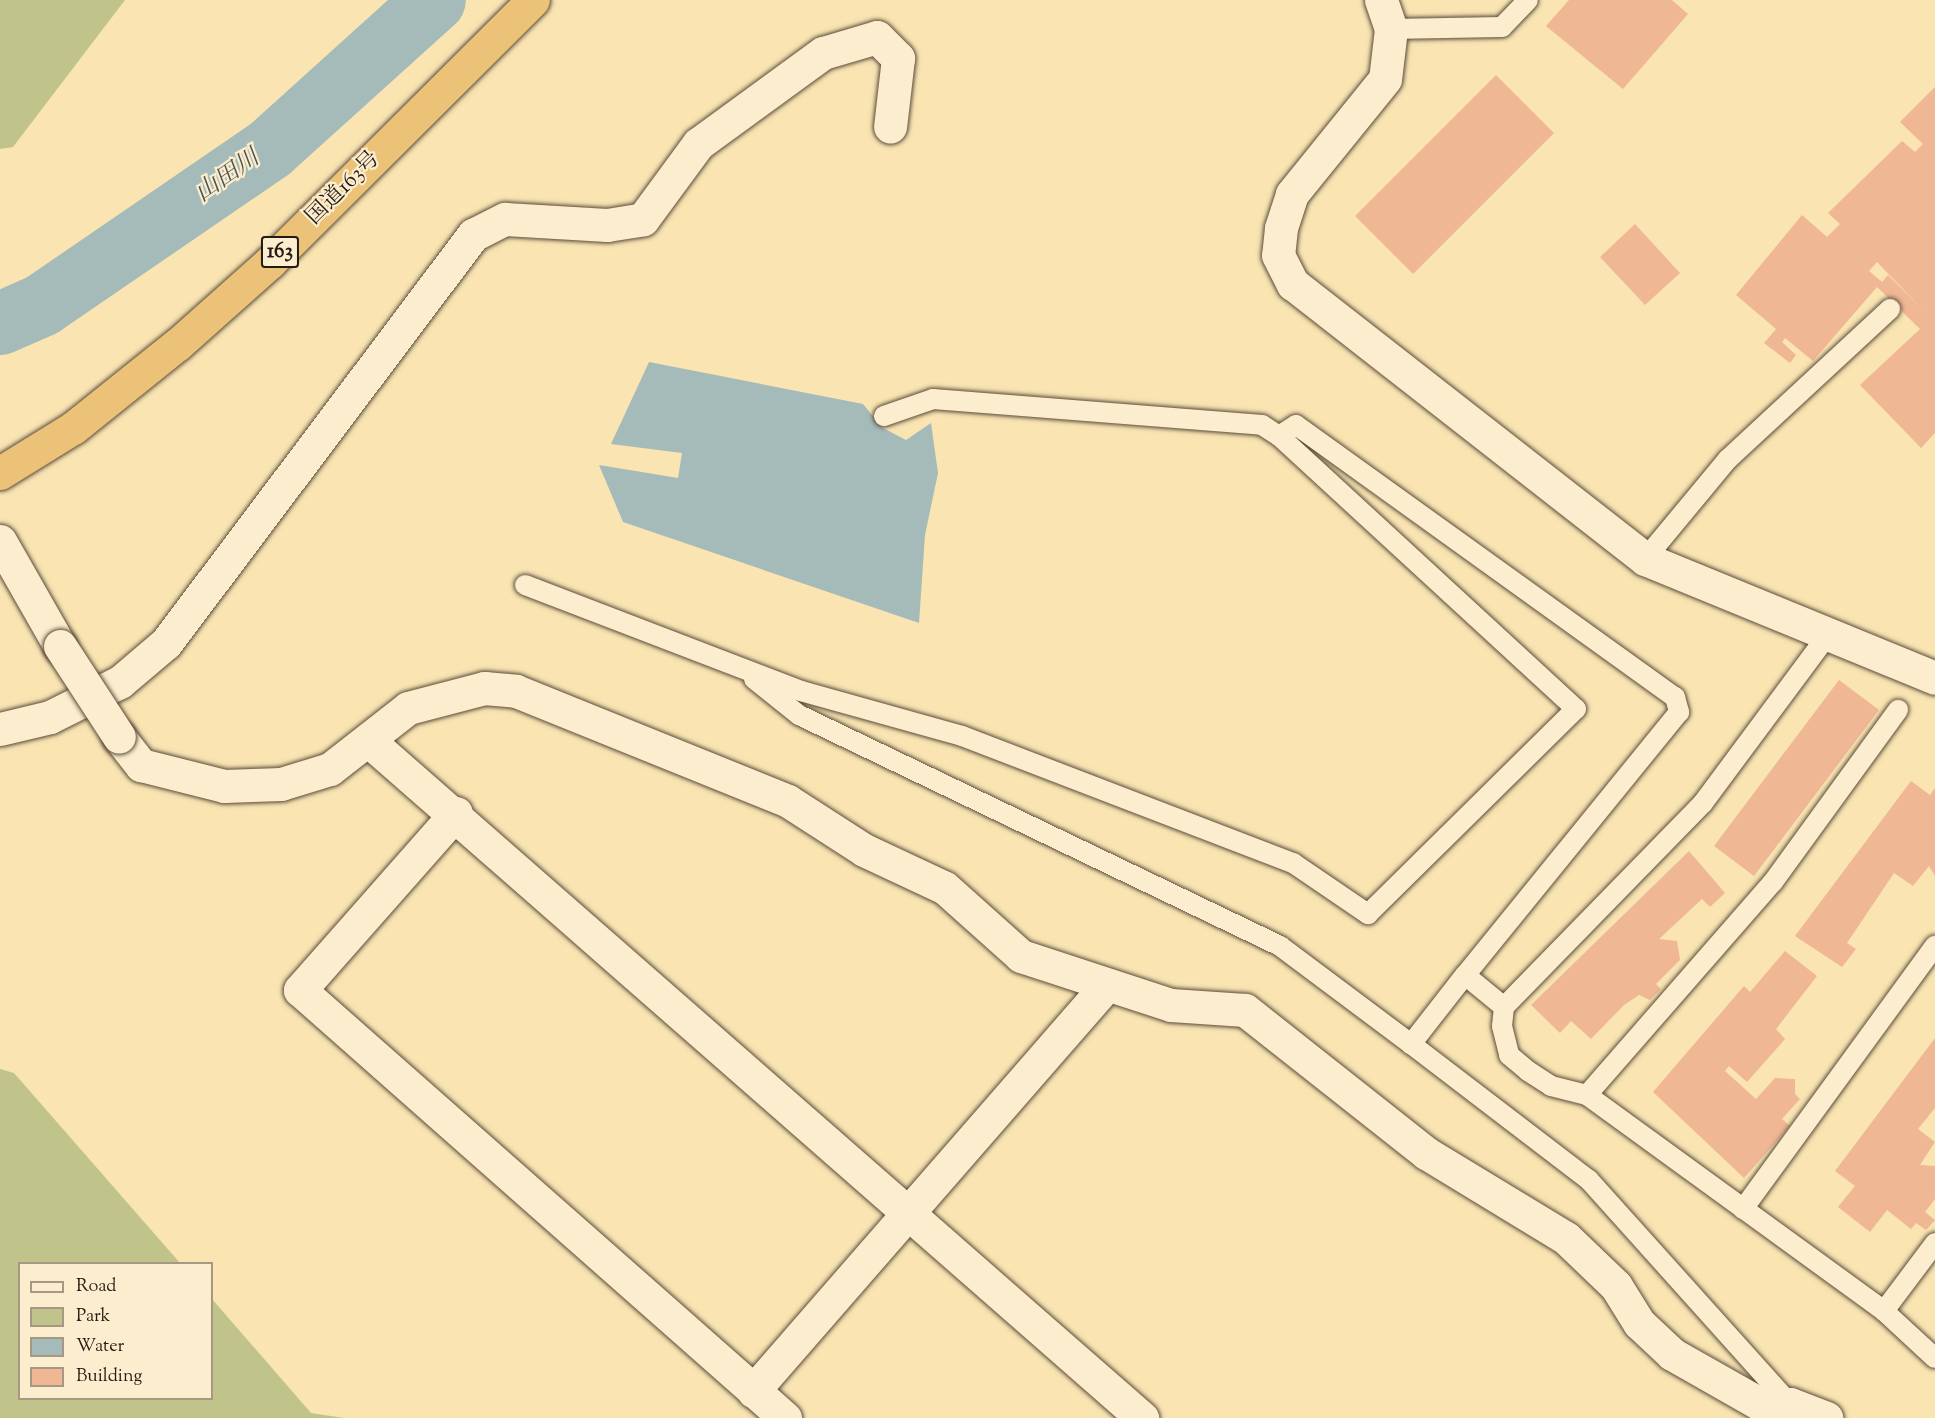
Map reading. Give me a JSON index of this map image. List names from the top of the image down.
{
  "streets": {
    "highway": ["国道163号", "163"]
  },
  "water": ["山田川"],
  "legend": [
    "Road",
    "Park",
    "Water",
    "Building"
  ]
}
